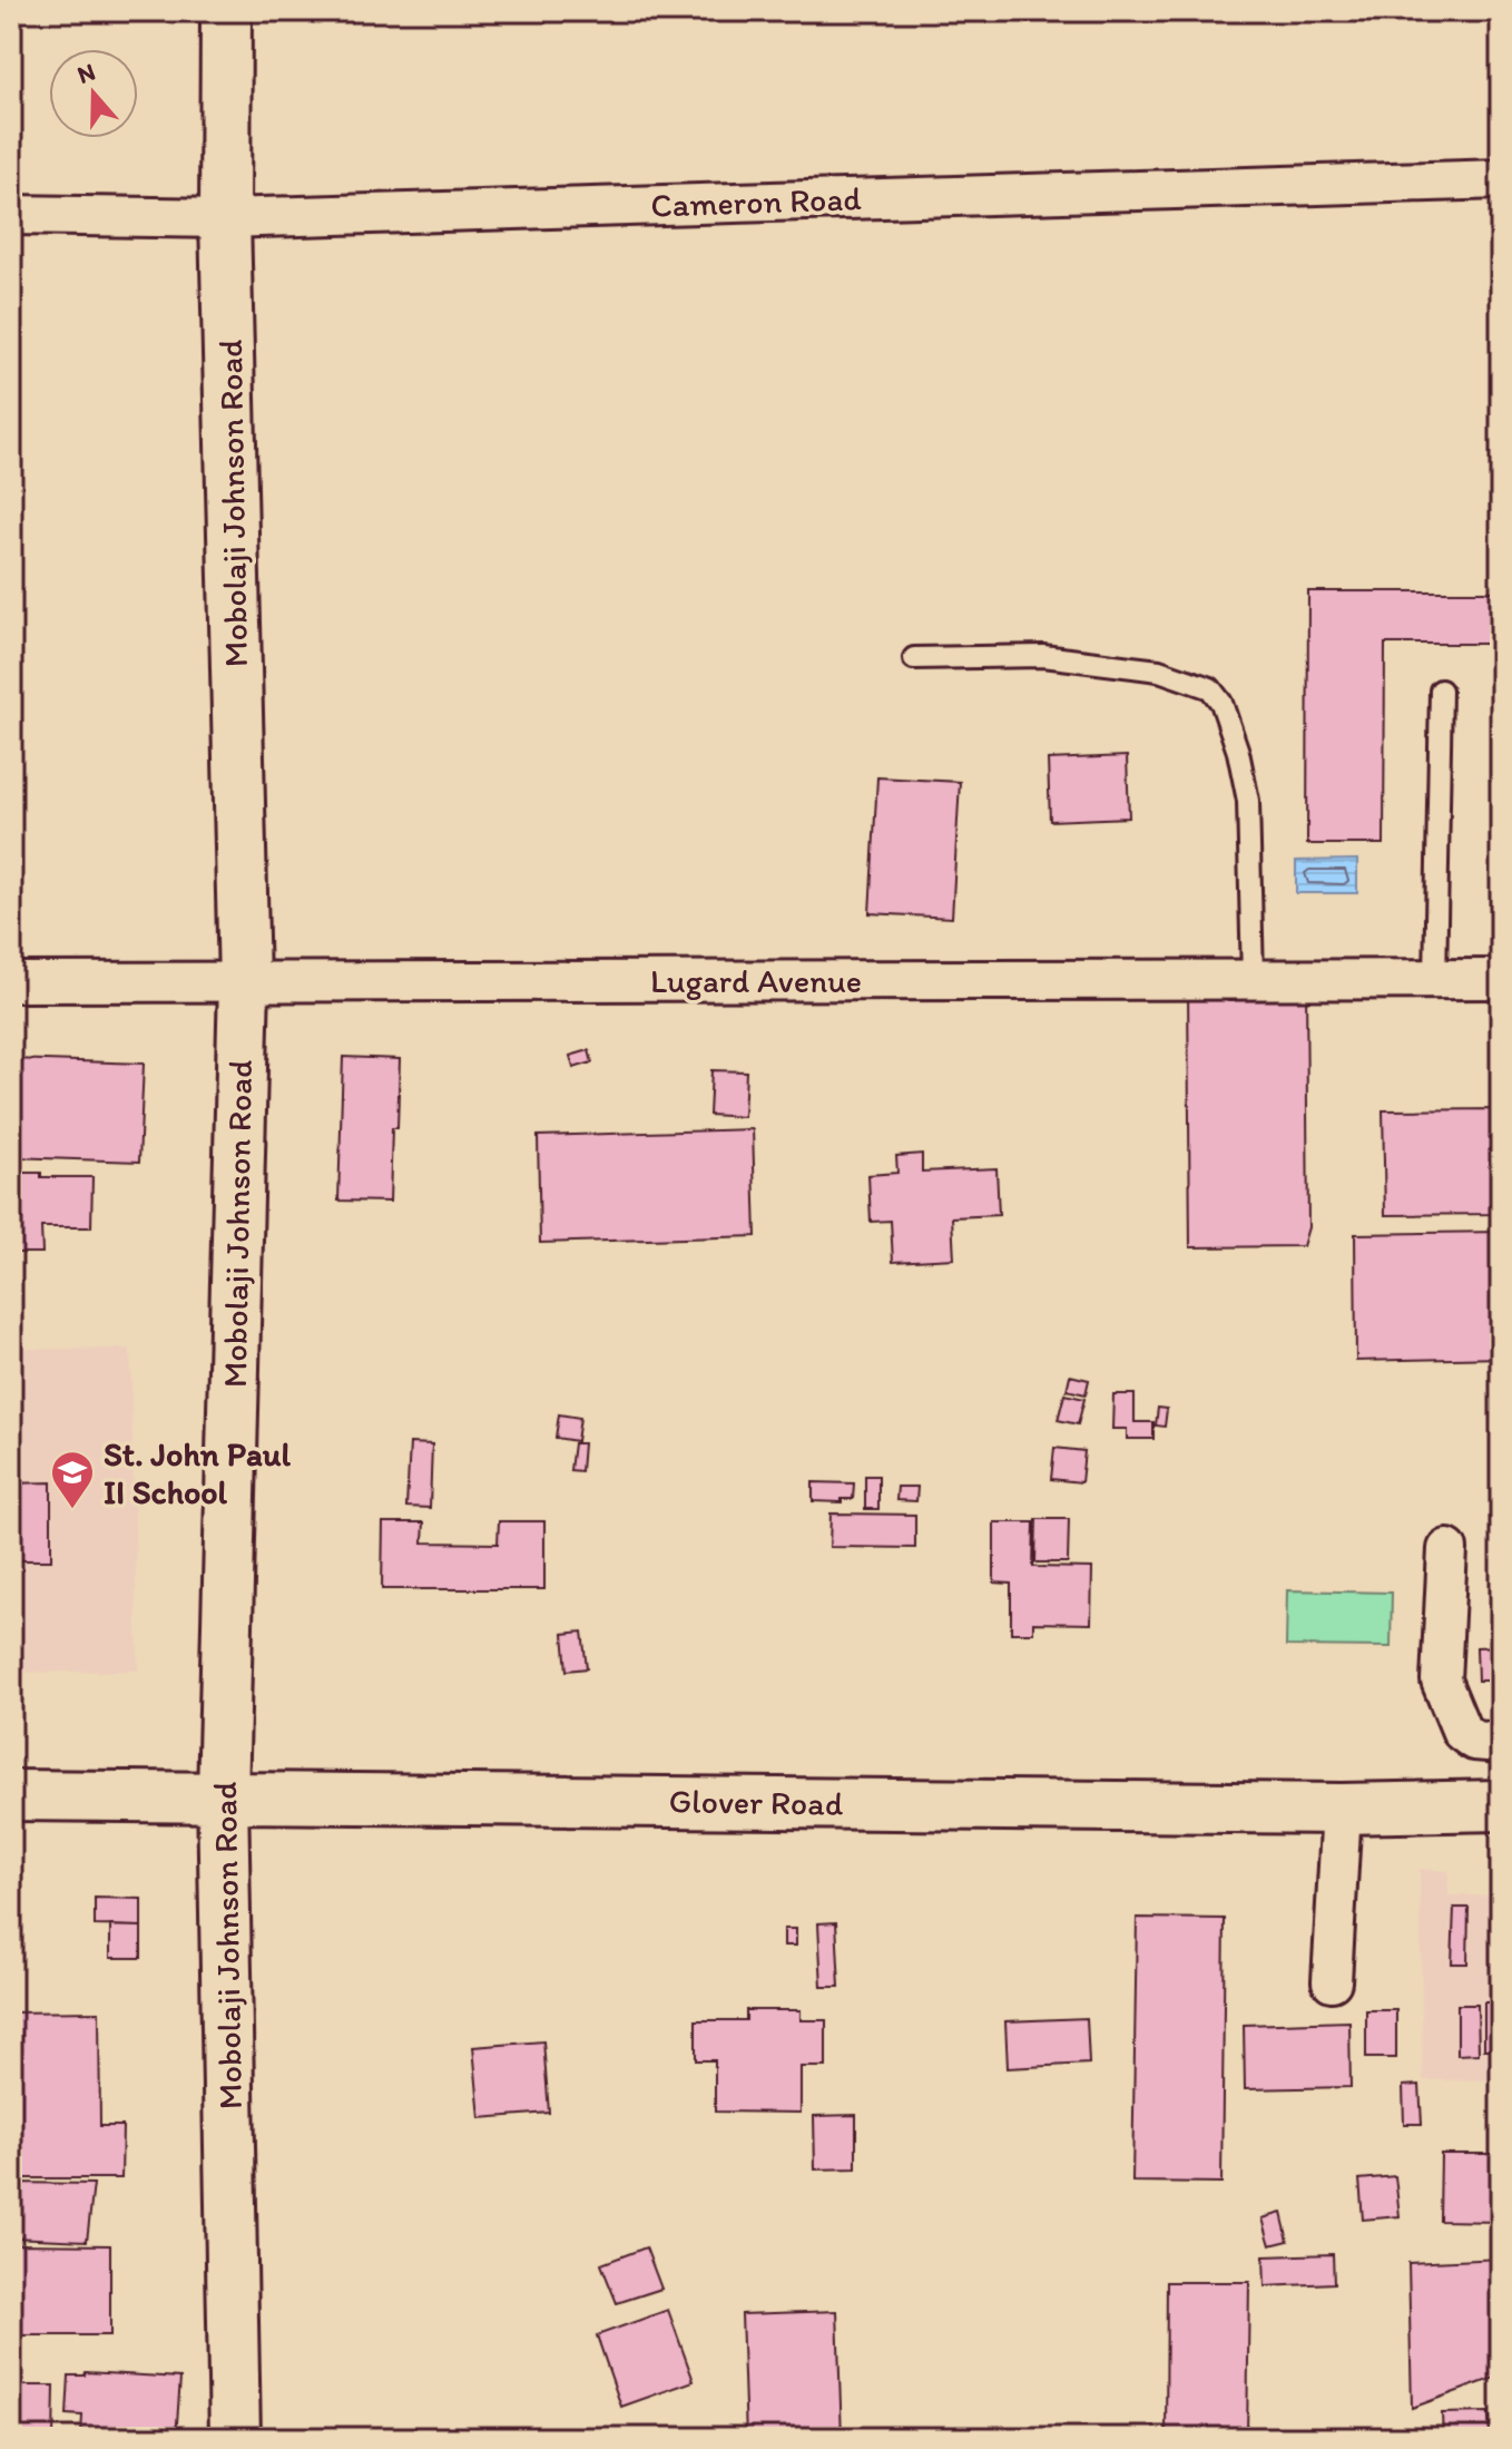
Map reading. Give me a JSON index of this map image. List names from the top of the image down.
{
  "streets": {
    "main road": ["Mobolaji Johnson Road", "Glover Road"],
    "street": ["Cameron Road", "Lugard Avenue"]
  },
  "crossings": [
    ["Cameron Road", "Mobolaji Johnson Road"],
    ["Mobolaji Johnson Road", "Lugard Avenue"],
    ["Mobolaji Johnson Road", "Glover Road"]
  ],
  "places": {
    "school or university": ["St. John Paul II School"]
  },
  "north": "top"
}
